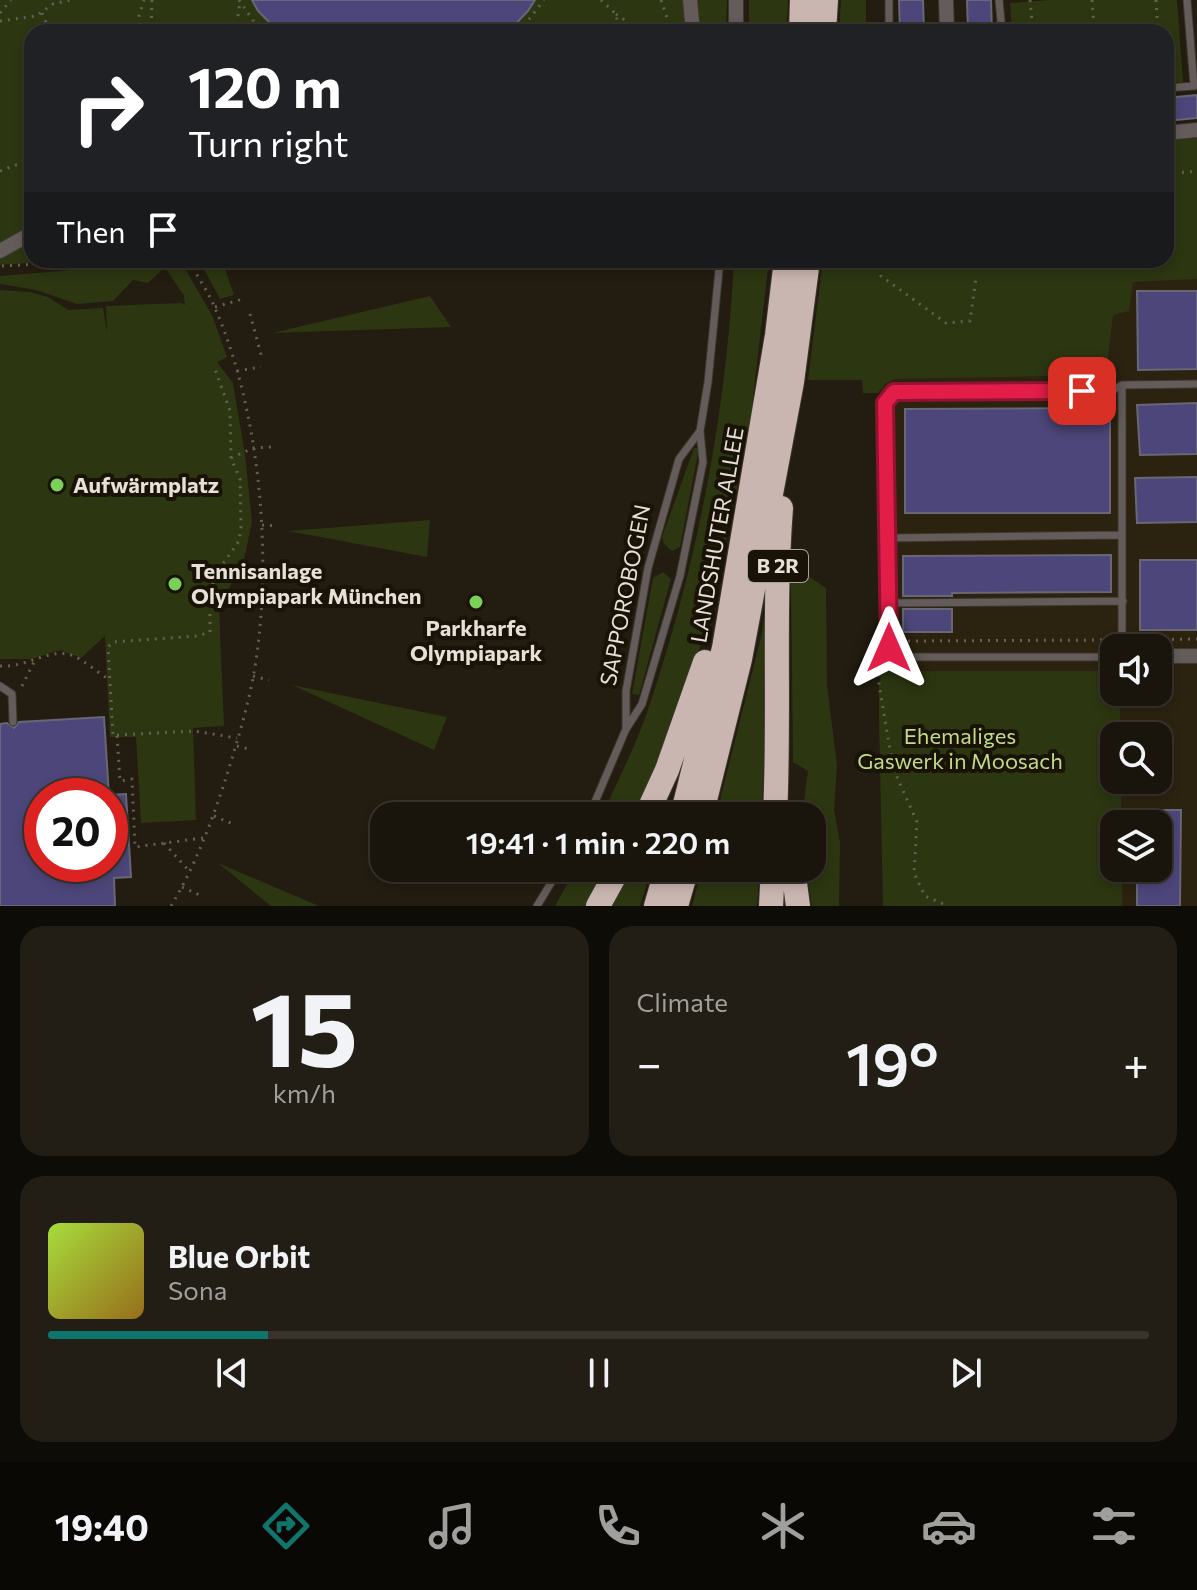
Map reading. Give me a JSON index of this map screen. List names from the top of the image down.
{
  "streets": {
    "highway": ["LANDSHUTER ALLEE", "B 2R"],
    "lane": ["SAPPOROBOGEN"]
  },
  "crossings": [
    ["LANDSHUTER ALLEE", "B 2R"]
  ],
  "parks": ["Ehemaliges Gaswerk in Moosach"],
  "places": ["Aufwärmplatz", "Tennisanlage Olympiapark München", "Parkharfe Olympiapark"],
  "page": {
    "turn": ["120 m", "Turn right"],
    "then": "Then",
    "limit": "20",
    "trip": "19:41 · 1 min · 220 m",
    "tile": [
      ["15", "km/h"],
      "Climate"
    ],
    "heat": ["−", "19°", "+"],
    "song": ["Blue Orbit", "Sona"],
    "tabs": "19:40"
  }
}
